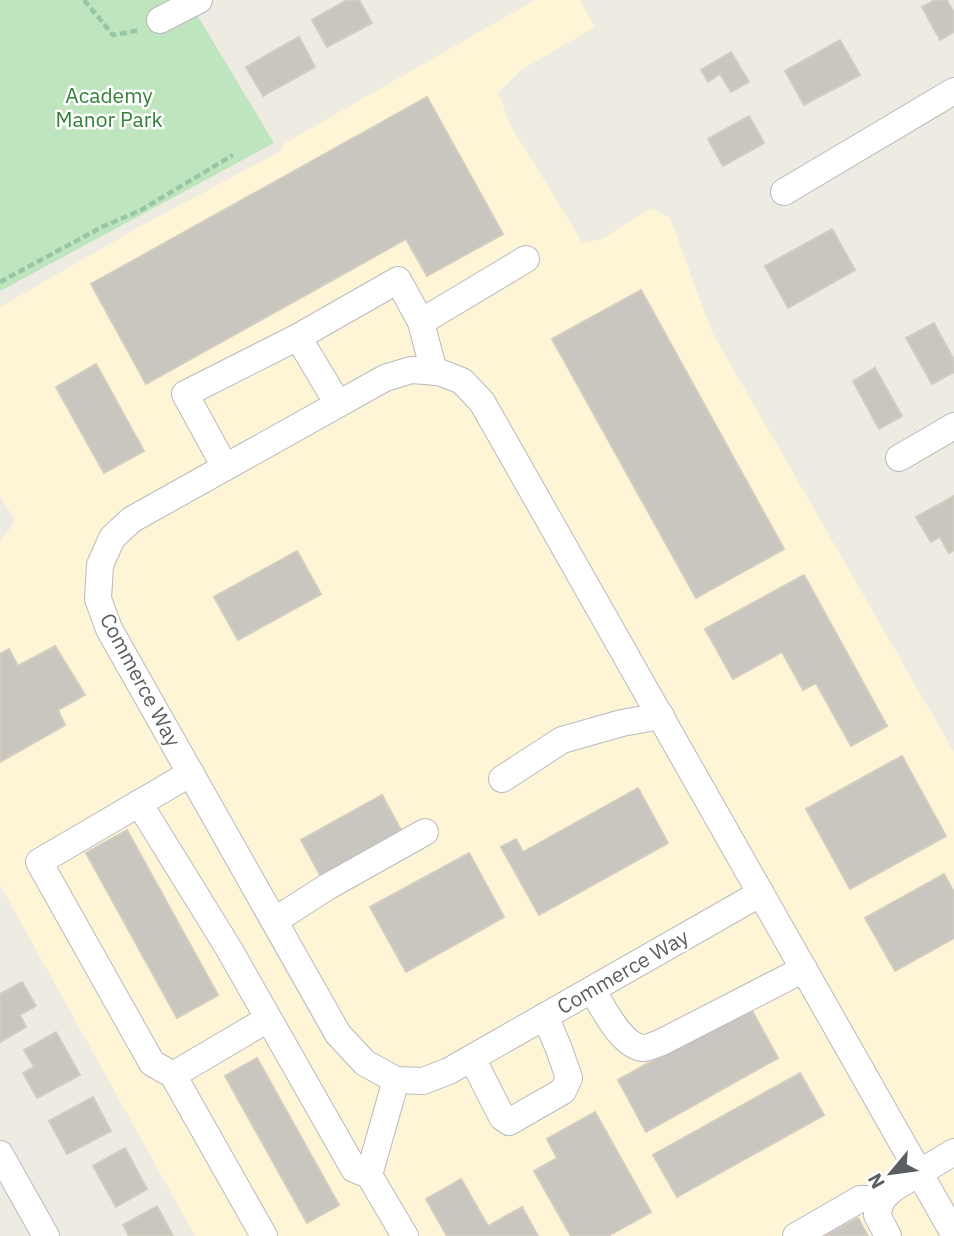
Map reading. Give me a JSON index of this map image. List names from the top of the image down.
{
  "streets": {
    "street": ["Commerce Way"]
  },
  "parks": ["Academy Manor Park"],
  "north": "bottom left"
}
